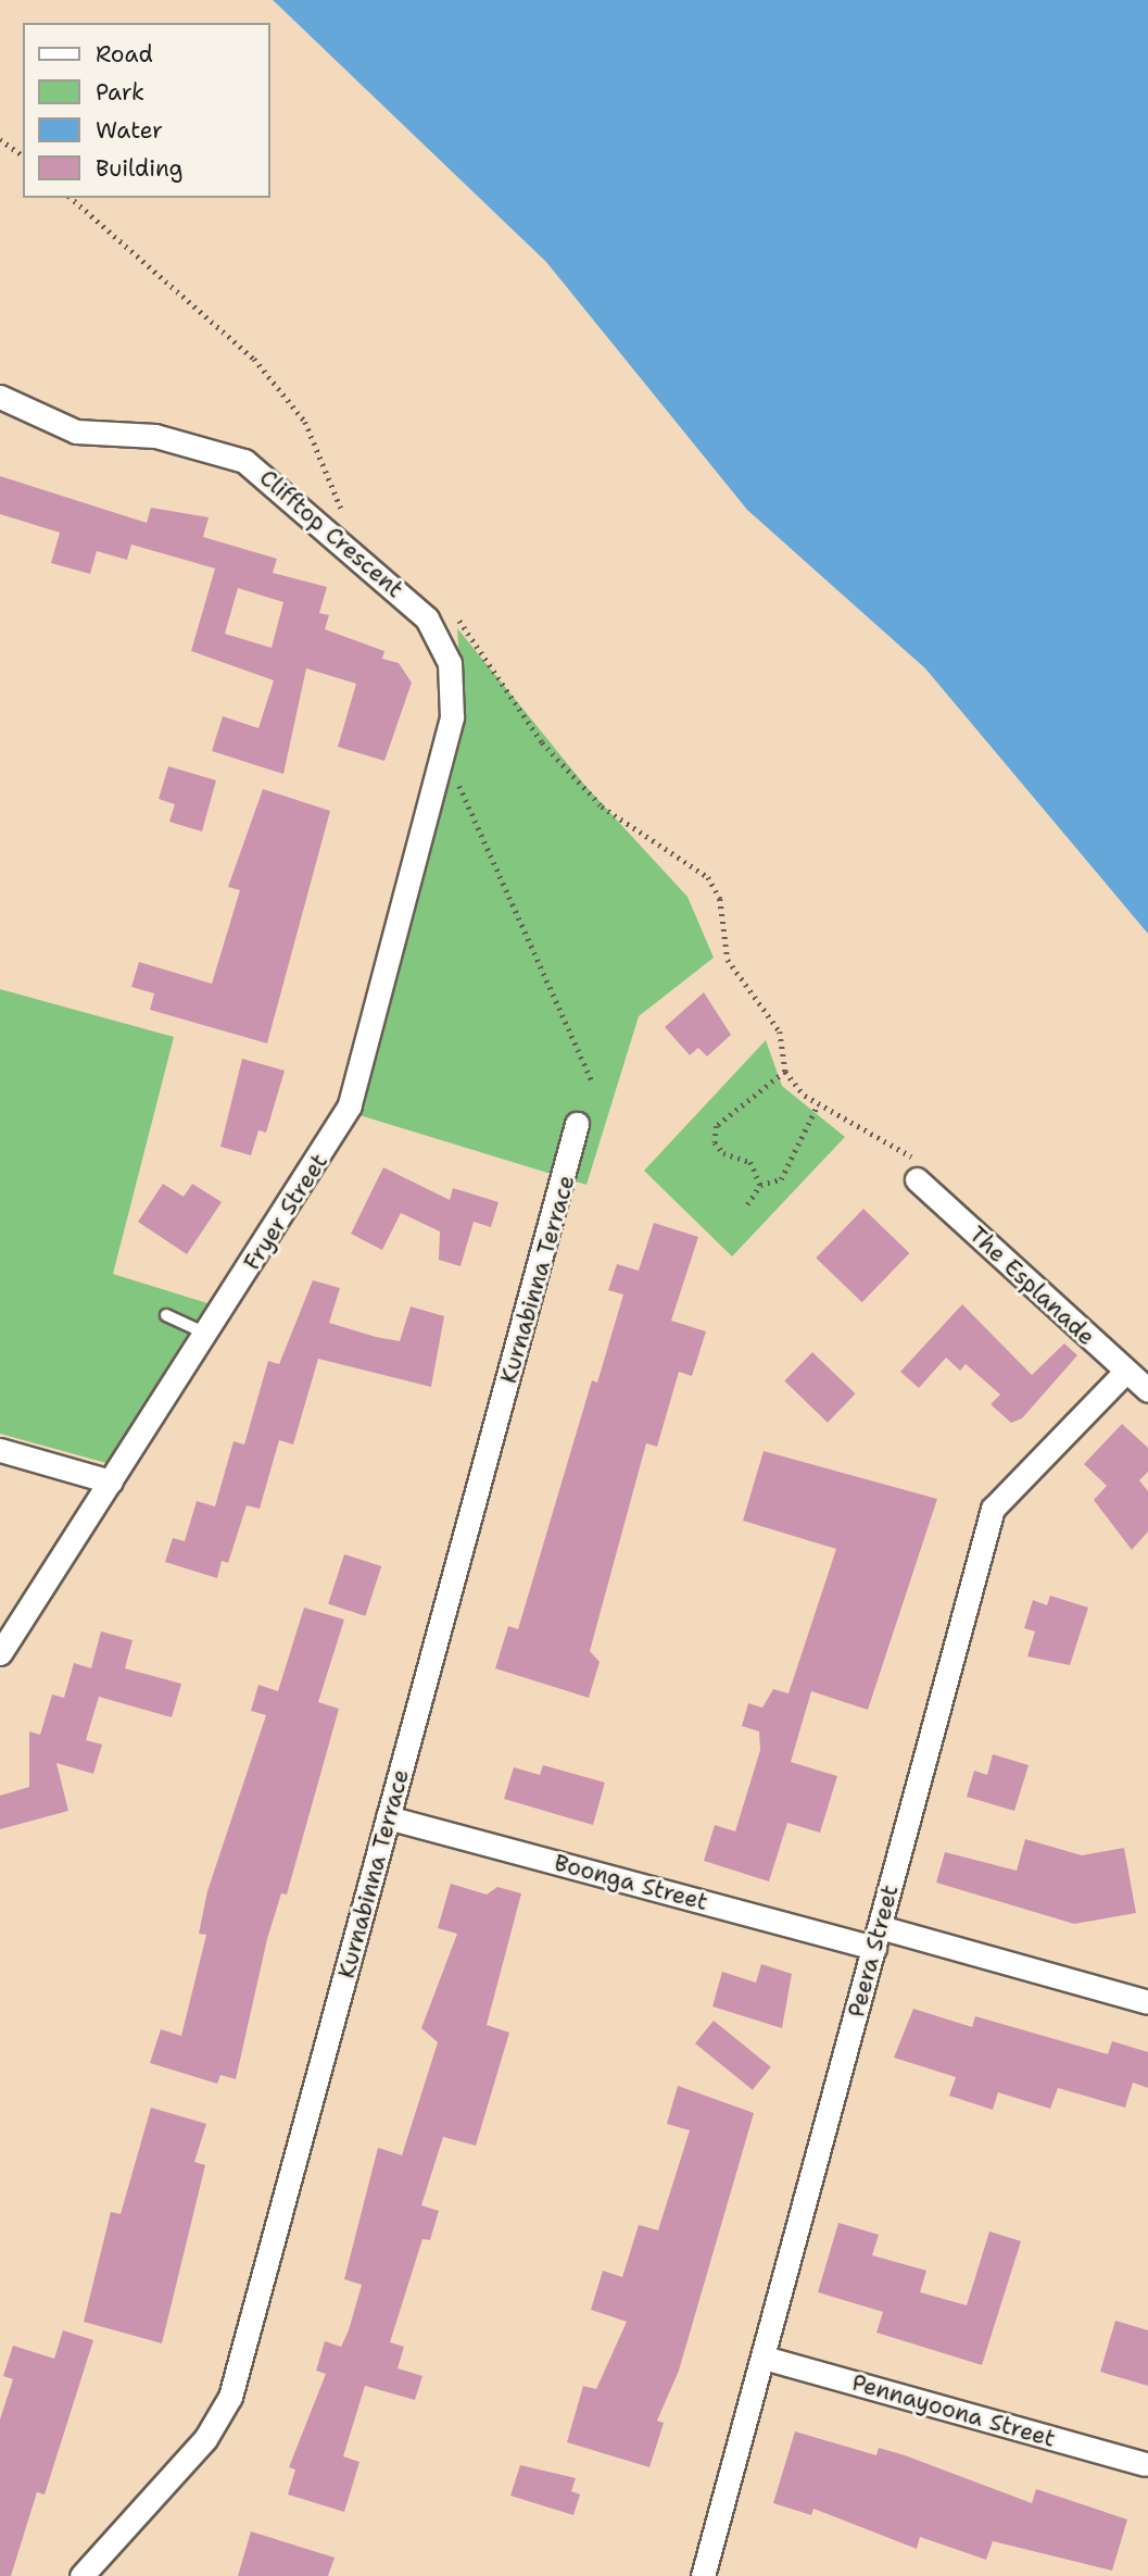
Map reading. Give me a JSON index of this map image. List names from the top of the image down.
{
  "streets": {
    "street": [
      "Clifftop Crescent",
      "Fryer Street",
      "Kurnabinna Terrace",
      "The Esplanade",
      "Boonga Street",
      "Peera Street",
      "Pennayoona Street"
    ]
  },
  "crossings": [
    ["Clifftop Crescent", "Fryer Street"],
    ["Kurnabinna Terrace", "Boonga Street"],
    ["The Esplanade", "Peera Street"],
    ["Boonga Street", "Peera Street"],
    ["Peera Street", "Pennayoona Street"]
  ],
  "legend": [
    "Road",
    "Park",
    "Water",
    "Building"
  ]
}
